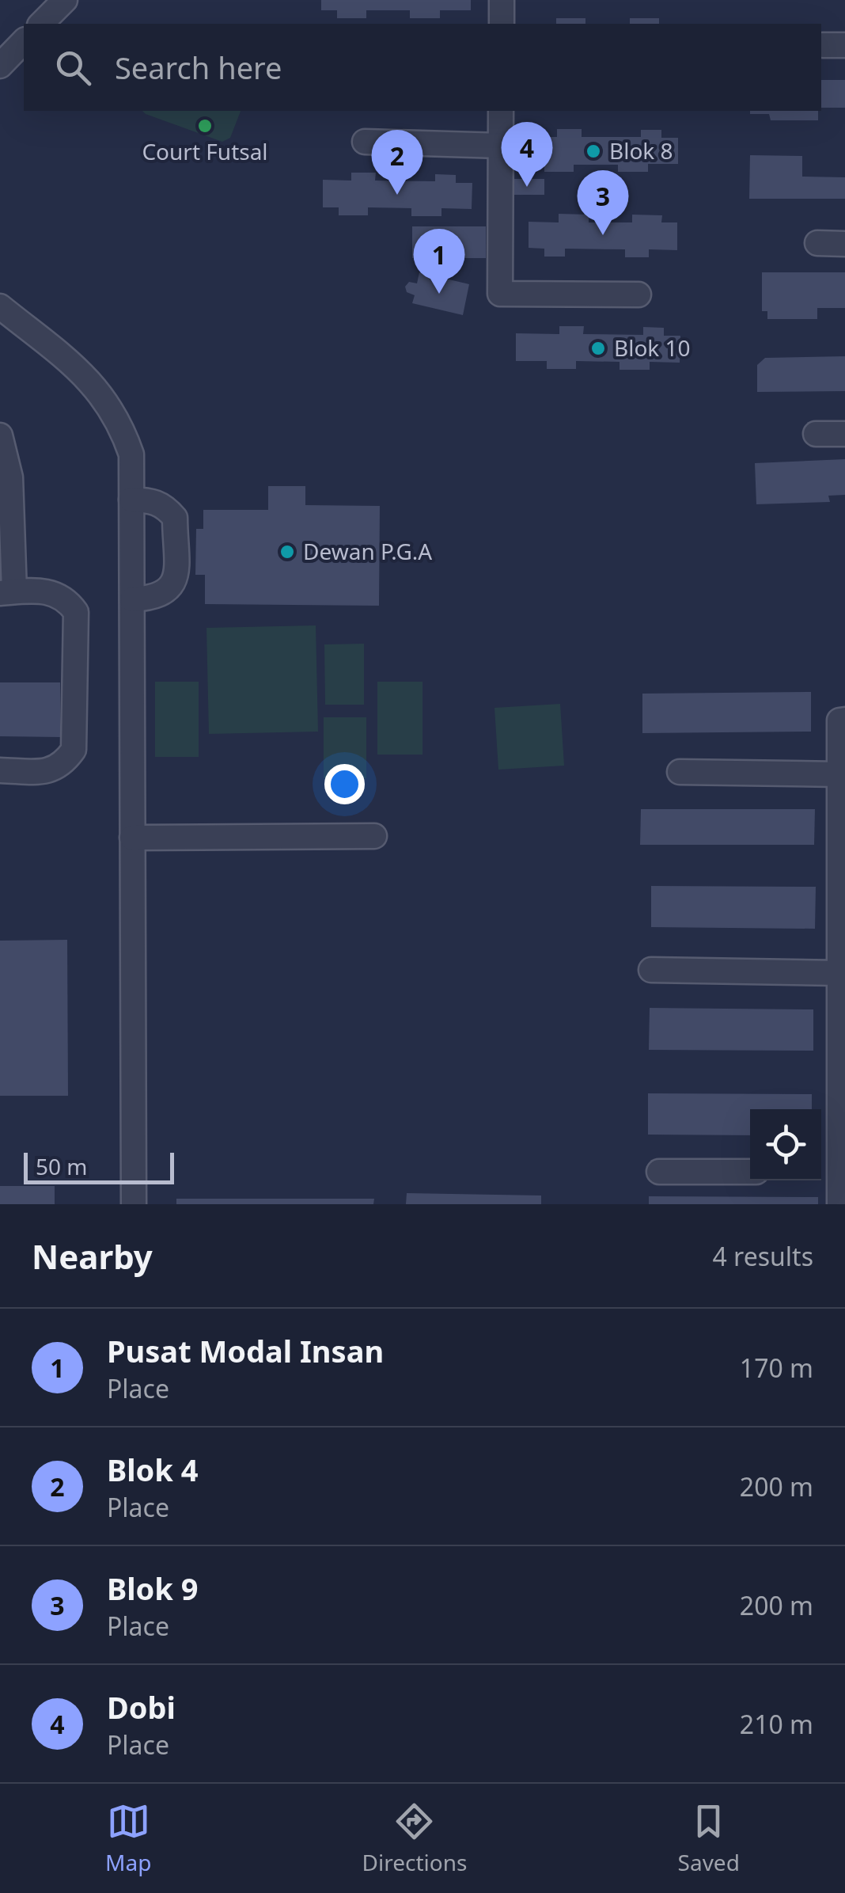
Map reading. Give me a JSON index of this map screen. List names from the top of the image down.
{
  "places": [
    "Court Futsal",
    "Blok 8",
    "Blok 10",
    "Dewan P.G.A"
  ],
  "scale_bar": "50 m",
  "page": {
    "search": "Search here",
    "pins": [
      "4",
      "2",
      "3",
      "1"
    ],
    "scale": "50 m",
    "heading": ["Nearby", "4 results"],
    "list": [
      {
        "mark": "1",
        "name": "Pusat Modal Insan",
        "note": "Place",
        "value": "170 m"
      },
      {
        "mark": "2",
        "name": "Blok 4",
        "note": "Place",
        "value": "200 m"
      },
      {
        "mark": "3",
        "name": "Blok 9",
        "note": "Place",
        "value": "200 m"
      },
      {
        "mark": "4",
        "name": "Dobi",
        "note": "Place",
        "value": "210 m"
      }
    ],
    "nav": ["Map", "Directions", "Saved"]
  }
}
